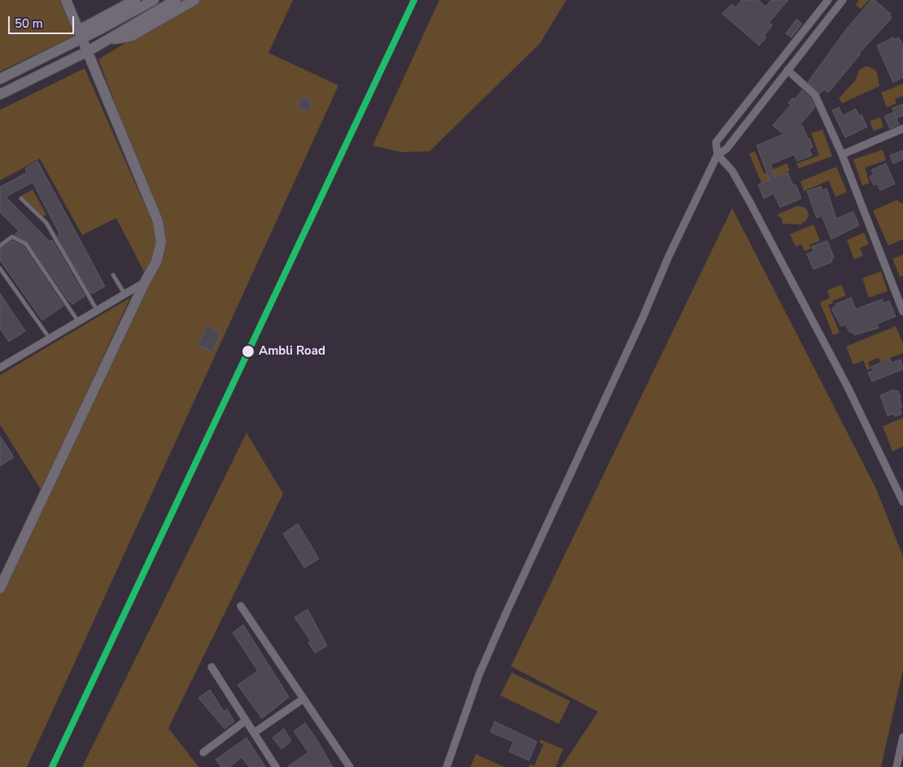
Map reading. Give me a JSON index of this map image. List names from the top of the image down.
{
  "places": ["Ambli Road"],
  "scale_bar": "50 m"
}
